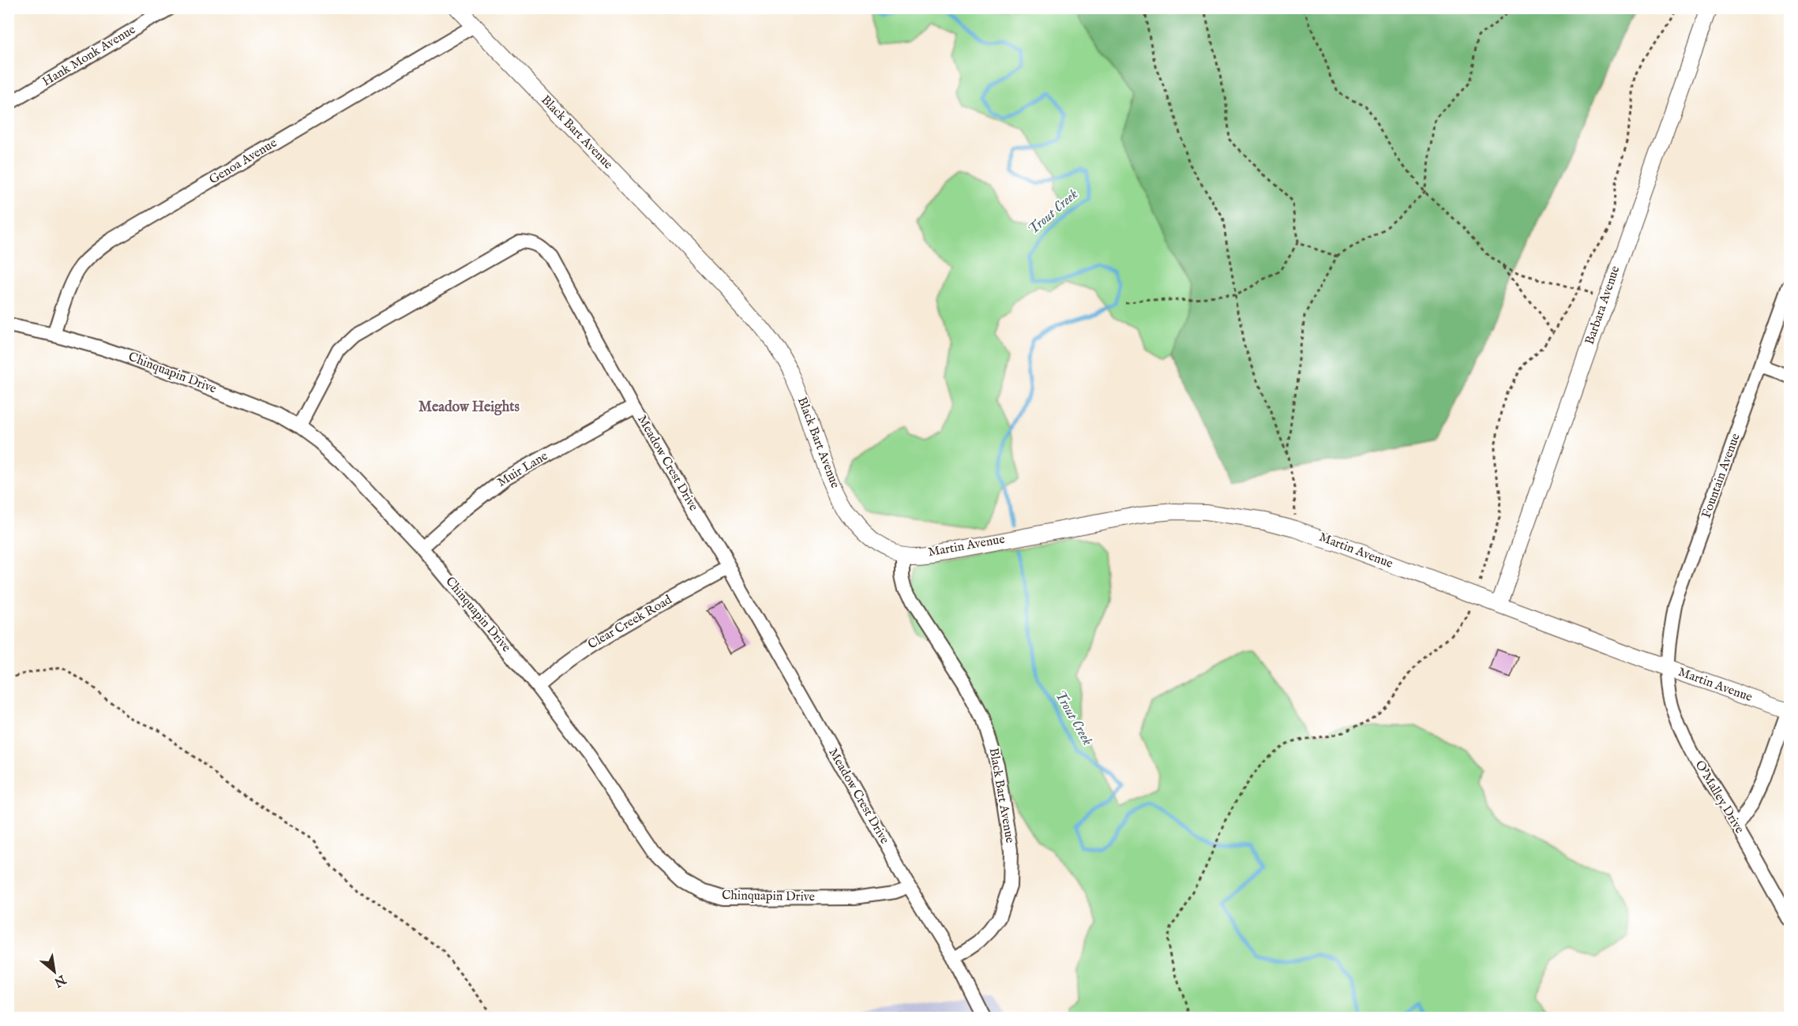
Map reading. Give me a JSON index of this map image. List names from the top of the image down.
{
  "streets": {
    "street": [
      "Hank Monk Avenue",
      "Black Bart Avenue",
      "Genoa Avenue",
      "Barbara Avenue",
      "Chinquapin Drive",
      "Meadow Crest Drive",
      "Muir Lane",
      "Fountain Avenue",
      "Martin Avenue",
      "Clear Creek Road",
      "O'Malley Drive"
    ]
  },
  "crossings": [
    ["Black Bart Avenue", "Genoa Avenue"],
    ["Black Bart Avenue", "Meadow Crest Drive"],
    ["Black Bart Avenue", "Martin Avenue"],
    ["Genoa Avenue", "Chinquapin Drive"],
    ["Barbara Avenue", "Martin Avenue"],
    ["Chinquapin Drive", "Meadow Crest Drive"],
    ["Chinquapin Drive", "Muir Lane"],
    ["Chinquapin Drive", "Clear Creek Road"],
    ["Meadow Crest Drive", "Muir Lane"],
    ["Meadow Crest Drive", "Clear Creek Road"],
    ["Fountain Avenue", "Martin Avenue"],
    ["Fountain Avenue", "O'Malley Drive"],
    ["Martin Avenue", "O'Malley Drive"]
  ],
  "districts": ["Meadow Heights"],
  "water": ["Trout Creek"],
  "north": "bottom right"
}
